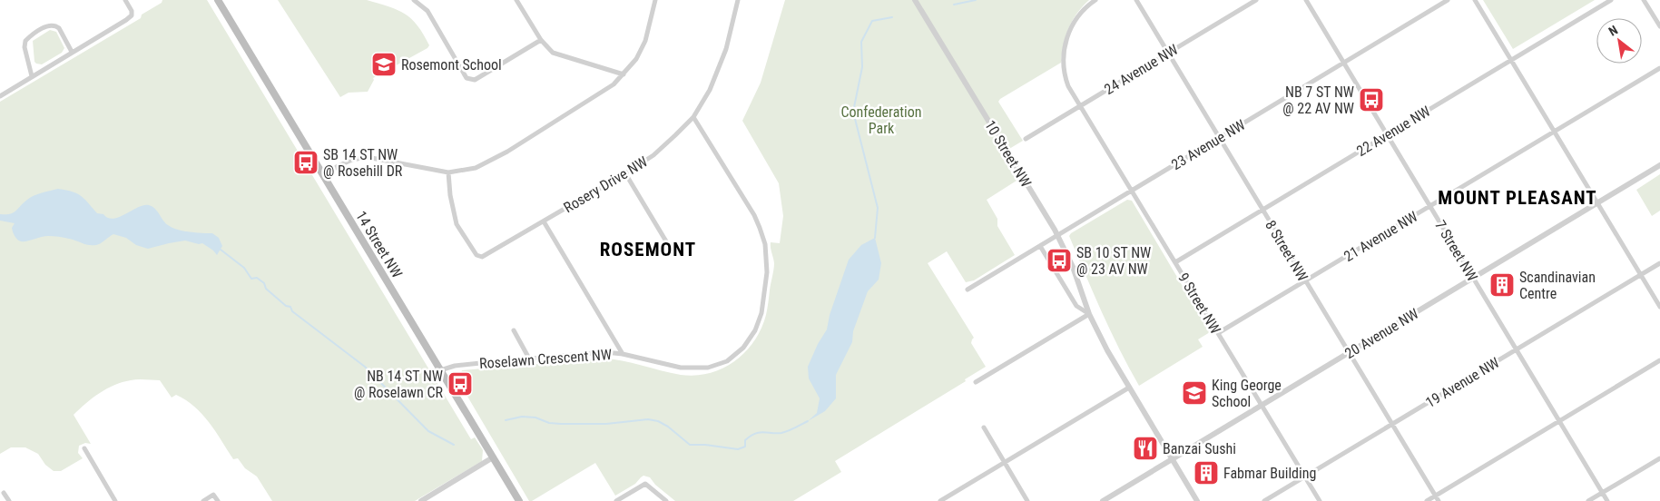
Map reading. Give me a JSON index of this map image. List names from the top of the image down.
{
  "streets": {
    "main road": ["14 Street NW"],
    "street": [
      "24 Avenue NW",
      "22 Avenue NW",
      "23 Avenue NW",
      "10 Street NW",
      "Rosery Drive NW",
      "21 Avenue NW",
      "8 Street NW",
      "7 Street NW",
      "9 Street NW",
      "20 Avenue NW",
      "Roselawn Crescent NW",
      "19 Avenue NW"
    ]
  },
  "crossings": [
    ["24 Avenue NW", "8 Street NW"],
    ["24 Avenue NW", "9 Street NW"],
    ["22 Avenue NW", "8 Street NW"],
    ["22 Avenue NW", "7 Street NW"],
    ["22 Avenue NW", "9 Street NW"],
    ["23 Avenue NW", "10 Street NW"],
    ["23 Avenue NW", "8 Street NW"],
    ["23 Avenue NW", "7 Street NW"],
    ["23 Avenue NW", "9 Street NW"],
    ["10 Street NW", "20 Avenue NW"],
    ["Rosery Drive NW", "Roselawn Crescent NW"],
    ["21 Avenue NW", "8 Street NW"],
    ["21 Avenue NW", "7 Street NW"],
    ["21 Avenue NW", "9 Street NW"],
    ["14 Street NW", "Roselawn Crescent NW"],
    ["8 Street NW", "20 Avenue NW"],
    ["8 Street NW", "19 Avenue NW"],
    ["7 Street NW", "20 Avenue NW"],
    ["7 Street NW", "19 Avenue NW"],
    ["9 Street NW", "20 Avenue NW"],
    ["9 Street NW", "19 Avenue NW"]
  ],
  "districts": ["MOUNT PLEASANT", "ROSEMONT"],
  "parks": ["Confederation Park"],
  "places": {
    "school or university": ["Rosemont School", "King George School"],
    "bus stop": [
      "NB 7 ST NW @ 22 AV NW",
      "SB 14 ST NW @ Rosehill DR",
      "SB 10 ST NW @ 23 AV NW",
      "NB 14 ST NW @ Roselawn CR"
    ],
    "building": ["Scandinavian Centre", "Fabmar Building"],
    "restaurant": ["Banzai Sushi"]
  },
  "north": "top left"
}
